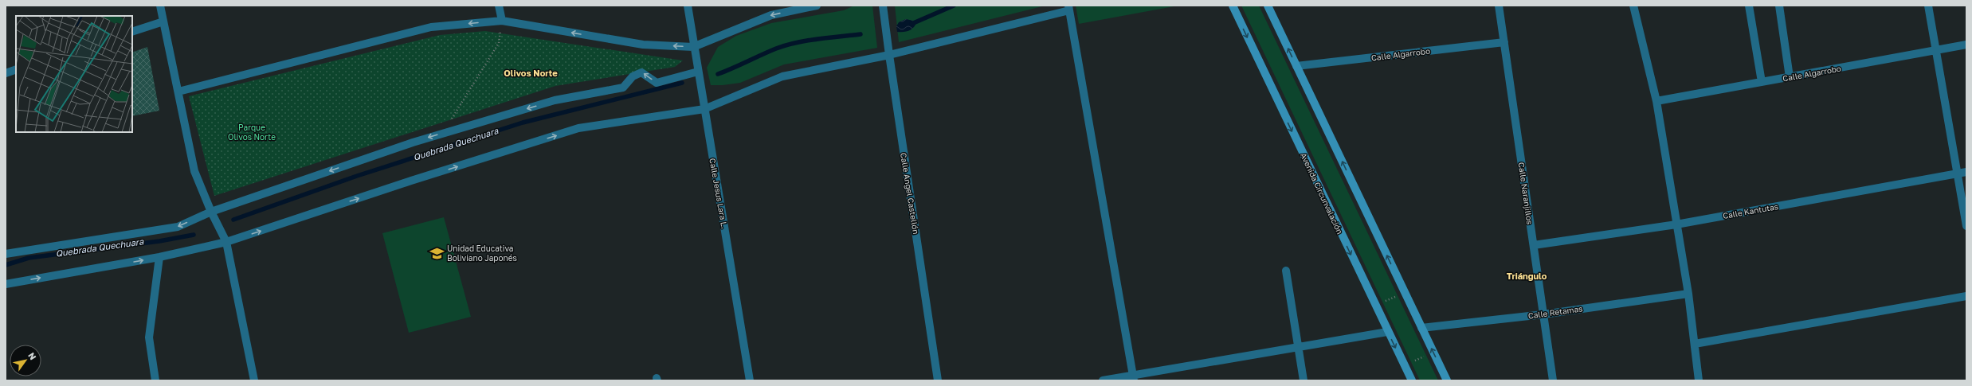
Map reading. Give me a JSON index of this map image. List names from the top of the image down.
{
  "streets": {
    "main road": ["Avenida Circunvalación"],
    "street": [
      "Calle Algarrobo",
      "Calle Jesus Lara L.",
      "Calle Angel Castellón",
      "Calle Naranjillos",
      "Calle Kantutas",
      "Calle Retamas"
    ]
  },
  "crossings": [
    ["Calle Algarrobo", "Calle Naranjillos"],
    ["Calle Naranjillos", "Calle Kantutas"],
    ["Calle Naranjillos", "Calle Retamas"]
  ],
  "districts": ["Olivos Norte", "Triángulo"],
  "water": ["Quebrada Quechuara"],
  "parks": ["Parque Olivos Norte"],
  "places": {
    "school or university": ["Unidad Educativa Boliviano Japonés"]
  },
  "north": "top right"
}
